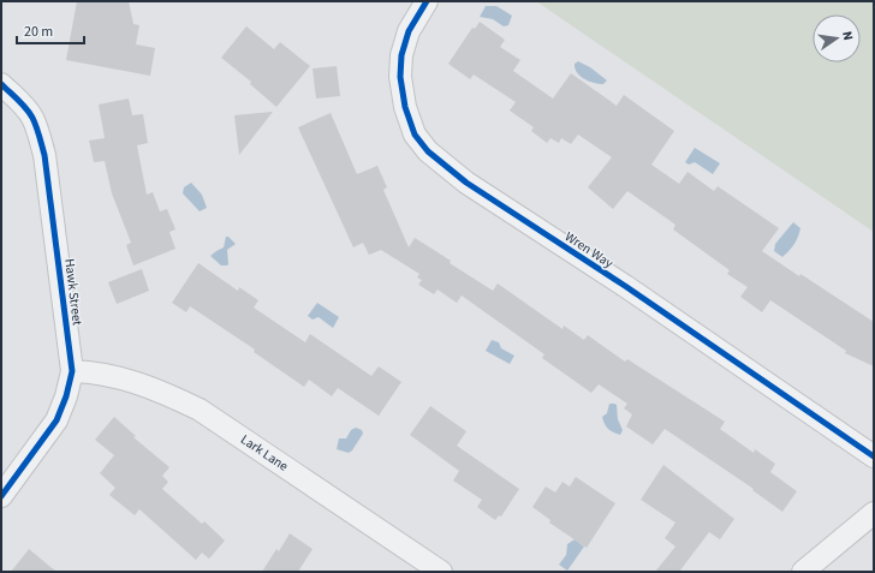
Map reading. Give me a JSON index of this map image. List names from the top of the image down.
{
  "streets": {
    "street": ["Wren Way", "Hawk Street", "Lark Lane"]
  },
  "crossings": [
    ["Hawk Street", "Lark Lane"]
  ],
  "scale_bar": "20 m",
  "north": "right"
}
